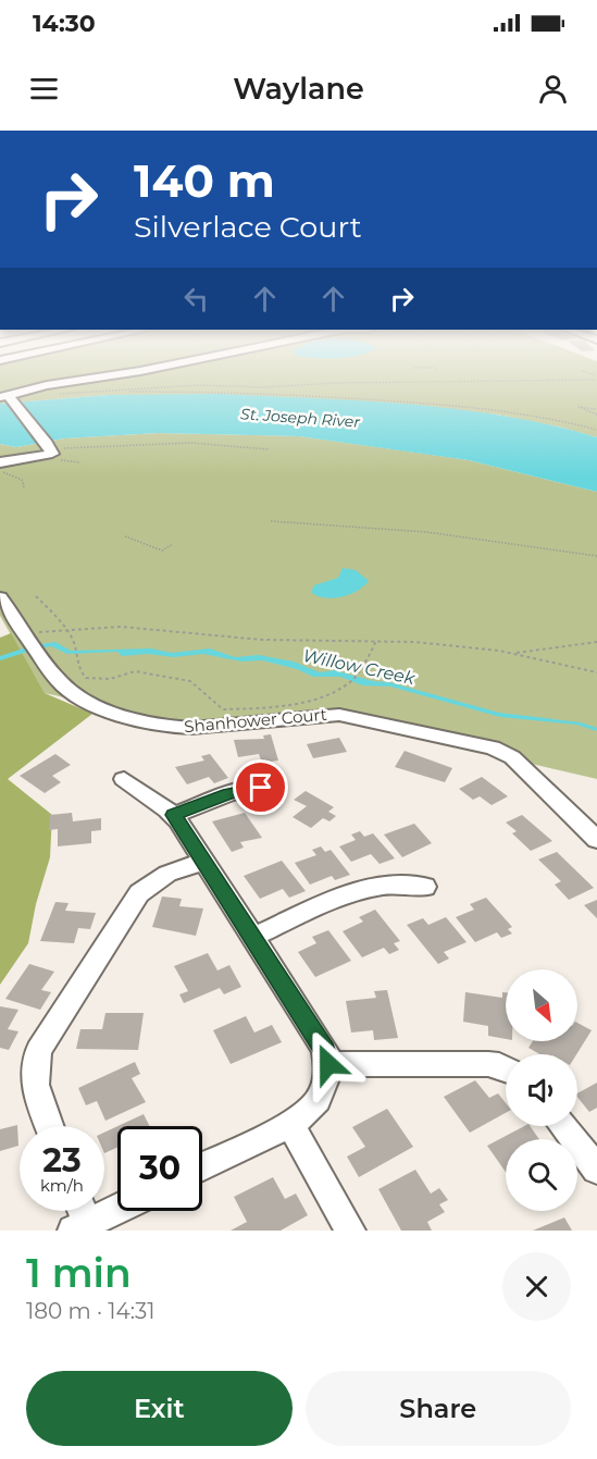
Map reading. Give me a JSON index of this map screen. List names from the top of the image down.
{
  "streets": {
    "street": ["Shanhower Court"]
  },
  "water": ["St. Joseph River", "Willow Creek"],
  "north": "bottom right",
  "page": {
    "status": "14:30",
    "header": "Waylane",
    "turn": ["140 m", "Silverlace Court"],
    "speed": "23 km/h",
    "limit": "30",
    "heading": ["1 min", "180 m · 14:31"],
    "buttons": ["Exit", "Share"]
  }
}
